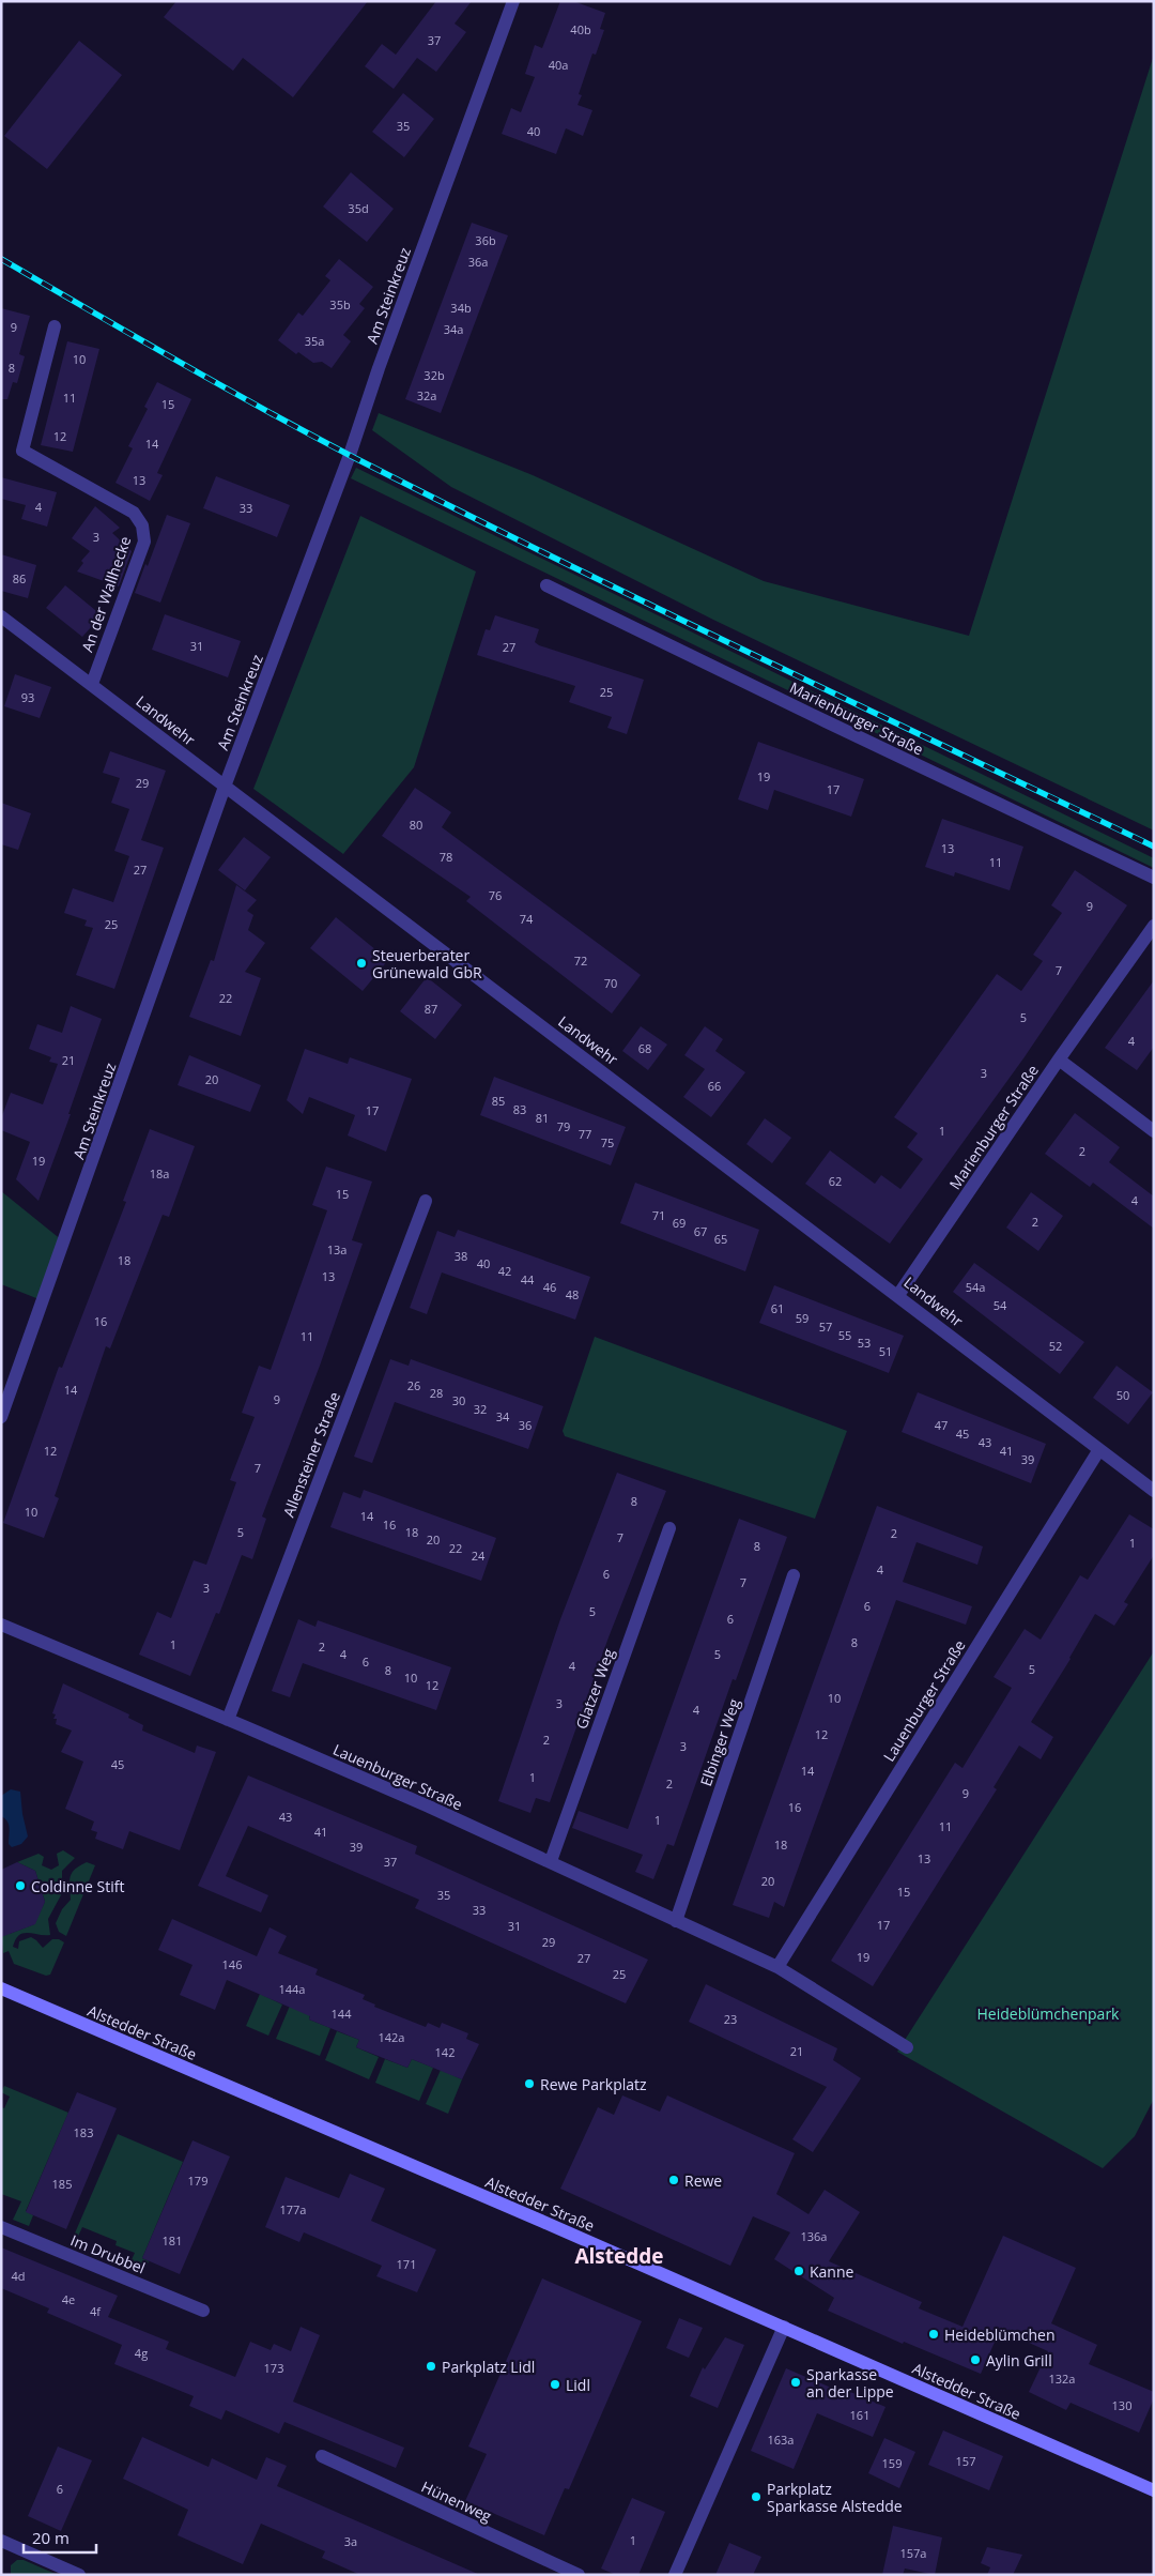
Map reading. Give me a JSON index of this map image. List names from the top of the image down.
{
  "streets": {
    "street": [
      "Am Steinkreuz",
      "An der Wallhecke",
      "Marienburger Straße",
      "Landwehr",
      "Allensteiner Straße",
      "Glatzer Weg",
      "Lauenburger Straße",
      "Elbinger Weg",
      "Alstedder Straße",
      "Im Drubbel",
      "Hünenweg"
    ]
  },
  "crossings": [
    ["Am Steinkreuz", "Landwehr"],
    ["An der Wallhecke", "Landwehr"],
    ["Marienburger Straße", "Landwehr"],
    ["Landwehr", "Lauenburger Straße"],
    ["Allensteiner Straße", "Lauenburger Straße"],
    ["Glatzer Weg", "Lauenburger Straße"],
    ["Lauenburger Straße", "Elbinger Weg"]
  ],
  "districts": ["Alstedde"],
  "parks": ["Heideblümchenpark"],
  "places": [
    "Steuerberater Grünewald GbR",
    "Coldinne Stift",
    "Rewe Parkplatz",
    "Rewe",
    "Kanne",
    "Heideblümchen",
    "Aylin Grill",
    "Parkplatz Lidl",
    "Sparkasse an der Lippe",
    "Lidl",
    "Parkplatz Sparkasse Alstedde"
  ],
  "house_numbers": [
    "40b",
    "37",
    "40a",
    "35",
    "40",
    "35d",
    "36b",
    "36a",
    "35b",
    "34b",
    "9",
    "34a",
    "35a",
    "10",
    "8",
    "32b",
    "32a",
    "11",
    "15",
    "12",
    "14",
    "13",
    "4",
    "33",
    "3",
    "86",
    "31",
    "27",
    "25",
    "93",
    "19",
    "29",
    "17",
    "80",
    "13",
    "78",
    "11",
    "27",
    "76",
    "9",
    "74",
    "25",
    "72",
    "7",
    "70",
    "22",
    "87",
    "5",
    "4",
    "68",
    "21",
    "3",
    "20",
    "66",
    "85",
    "83",
    "17",
    "81",
    "79",
    "1",
    "77",
    "75",
    "2",
    "19",
    "18a",
    "62",
    "15",
    "4",
    "71",
    "2",
    "69",
    "67",
    "65",
    "13a",
    "38",
    "18",
    "40",
    "42",
    "13",
    "44",
    "46",
    "54a",
    "48",
    "54",
    "61",
    "59",
    "16",
    "57",
    "55",
    "11",
    "53",
    "52",
    "51",
    "26",
    "14",
    "28",
    "50",
    "9",
    "30",
    "32",
    "34",
    "36",
    "47",
    "45",
    "43",
    "12",
    "41",
    "39",
    "7",
    "8",
    "10",
    "14",
    "16",
    "5",
    "18",
    "2",
    "7",
    "20",
    "1",
    "8",
    "22",
    "24",
    "4",
    "6",
    "7",
    "3",
    "6",
    "5",
    "6",
    "8",
    "1",
    "2",
    "4",
    "5",
    "6",
    "4",
    "5",
    "8",
    "10",
    "12",
    "10",
    "3",
    "4",
    "12",
    "2",
    "3",
    "45",
    "14",
    "1",
    "2",
    "9",
    "16",
    "43",
    "1",
    "11",
    "41",
    "18",
    "39",
    "13",
    "37",
    "20",
    "15",
    "35",
    "33",
    "17",
    "31",
    "29",
    "19",
    "27",
    "146",
    "25",
    "144a",
    "144",
    "23",
    "142a",
    "21",
    "142",
    "183",
    "179",
    "185",
    "177a",
    "136a",
    "181",
    "171",
    "4d",
    "4e",
    "4f",
    "4g",
    "173",
    "132a",
    "130",
    "161",
    "163a",
    "157",
    "159",
    "6",
    "1",
    "3a",
    "157a"
  ],
  "scale_bar": "20 m"
}
